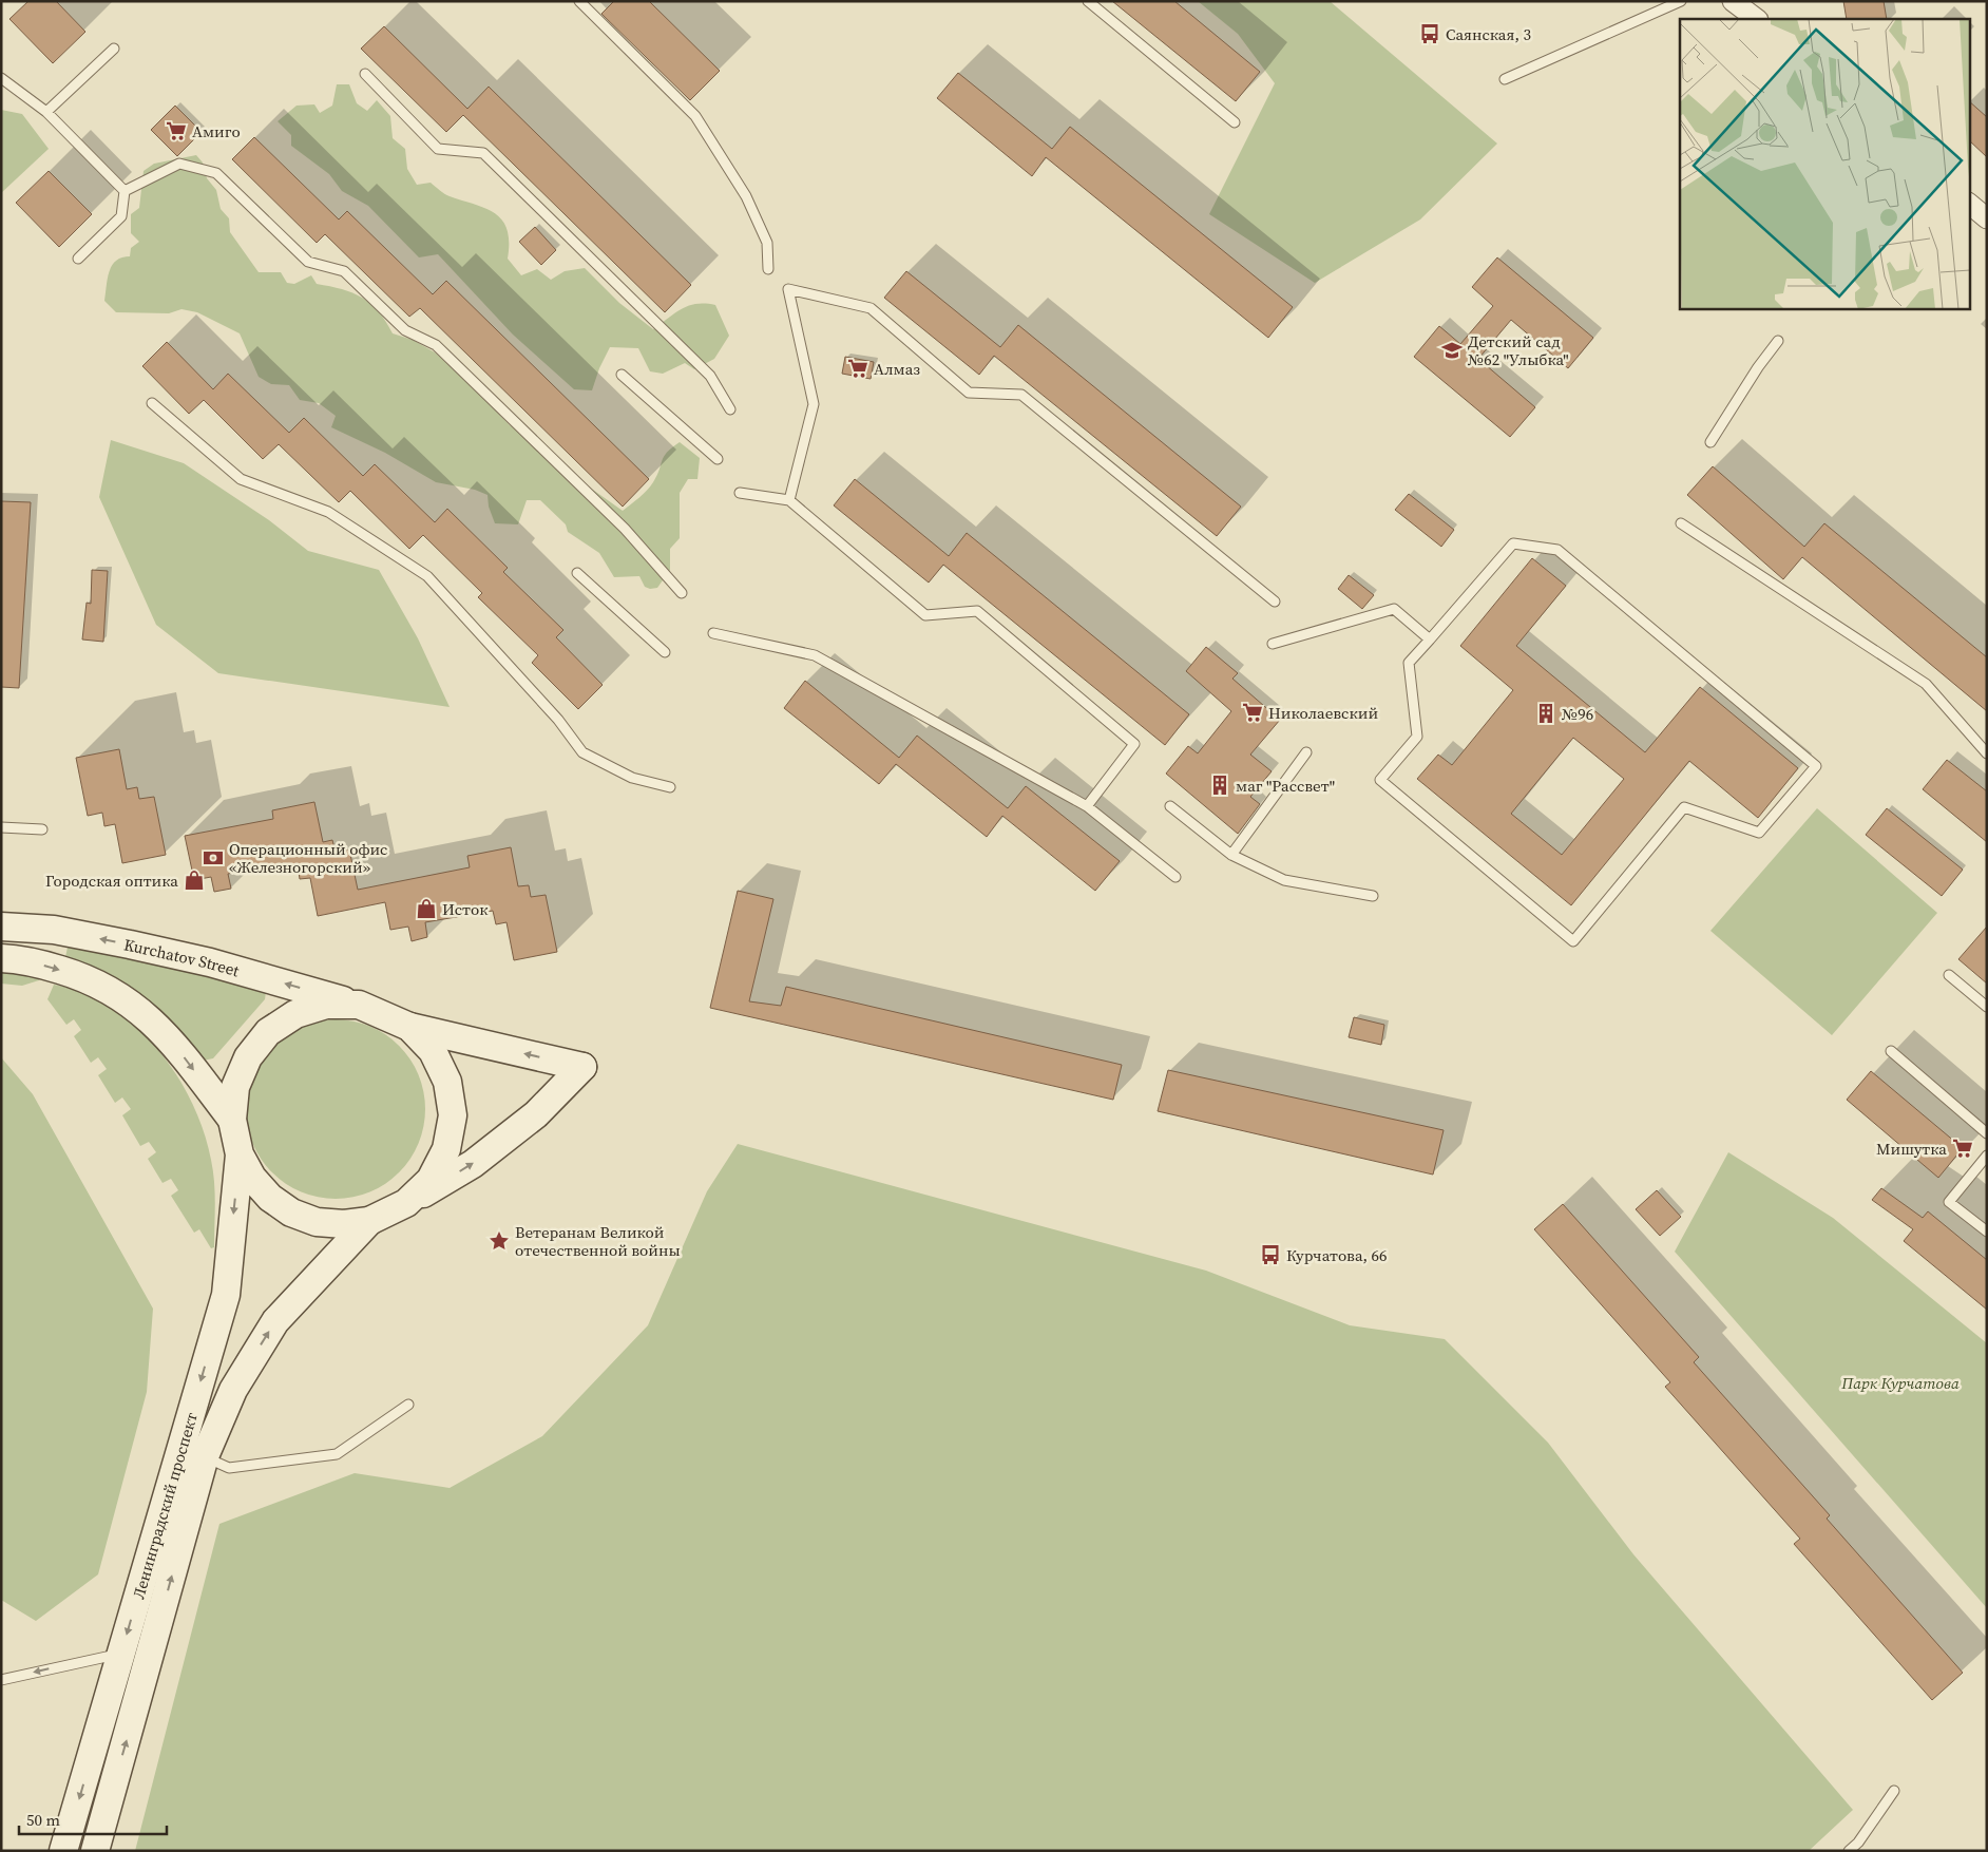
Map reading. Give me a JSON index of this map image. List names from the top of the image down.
{
  "streets": {
    "main road": ["Kurchatov Street", "Ленинградский проспект"]
  },
  "one_way": ["Kurchatov Street"],
  "parks": ["Парк Курчатова"],
  "places": {
    "bus stop": ["Саянская, 3", "Курчатова, 66"],
    "supermarket": [
      "Амиго",
      "Алмаз",
      "Николаевский",
      "Мишутка"
    ],
    "school or university": ["Детский сад №62 \"Улыбка\""],
    "building": ["№96", "маг \"Рассвет\""],
    "bank": ["Операционный офис «Железногорский»"],
    "shop": ["Городская оптика", "Исток"],
    "place": ["Ветеранам Великой отечественной войны"]
  },
  "scale_bar": "50 m"
}
